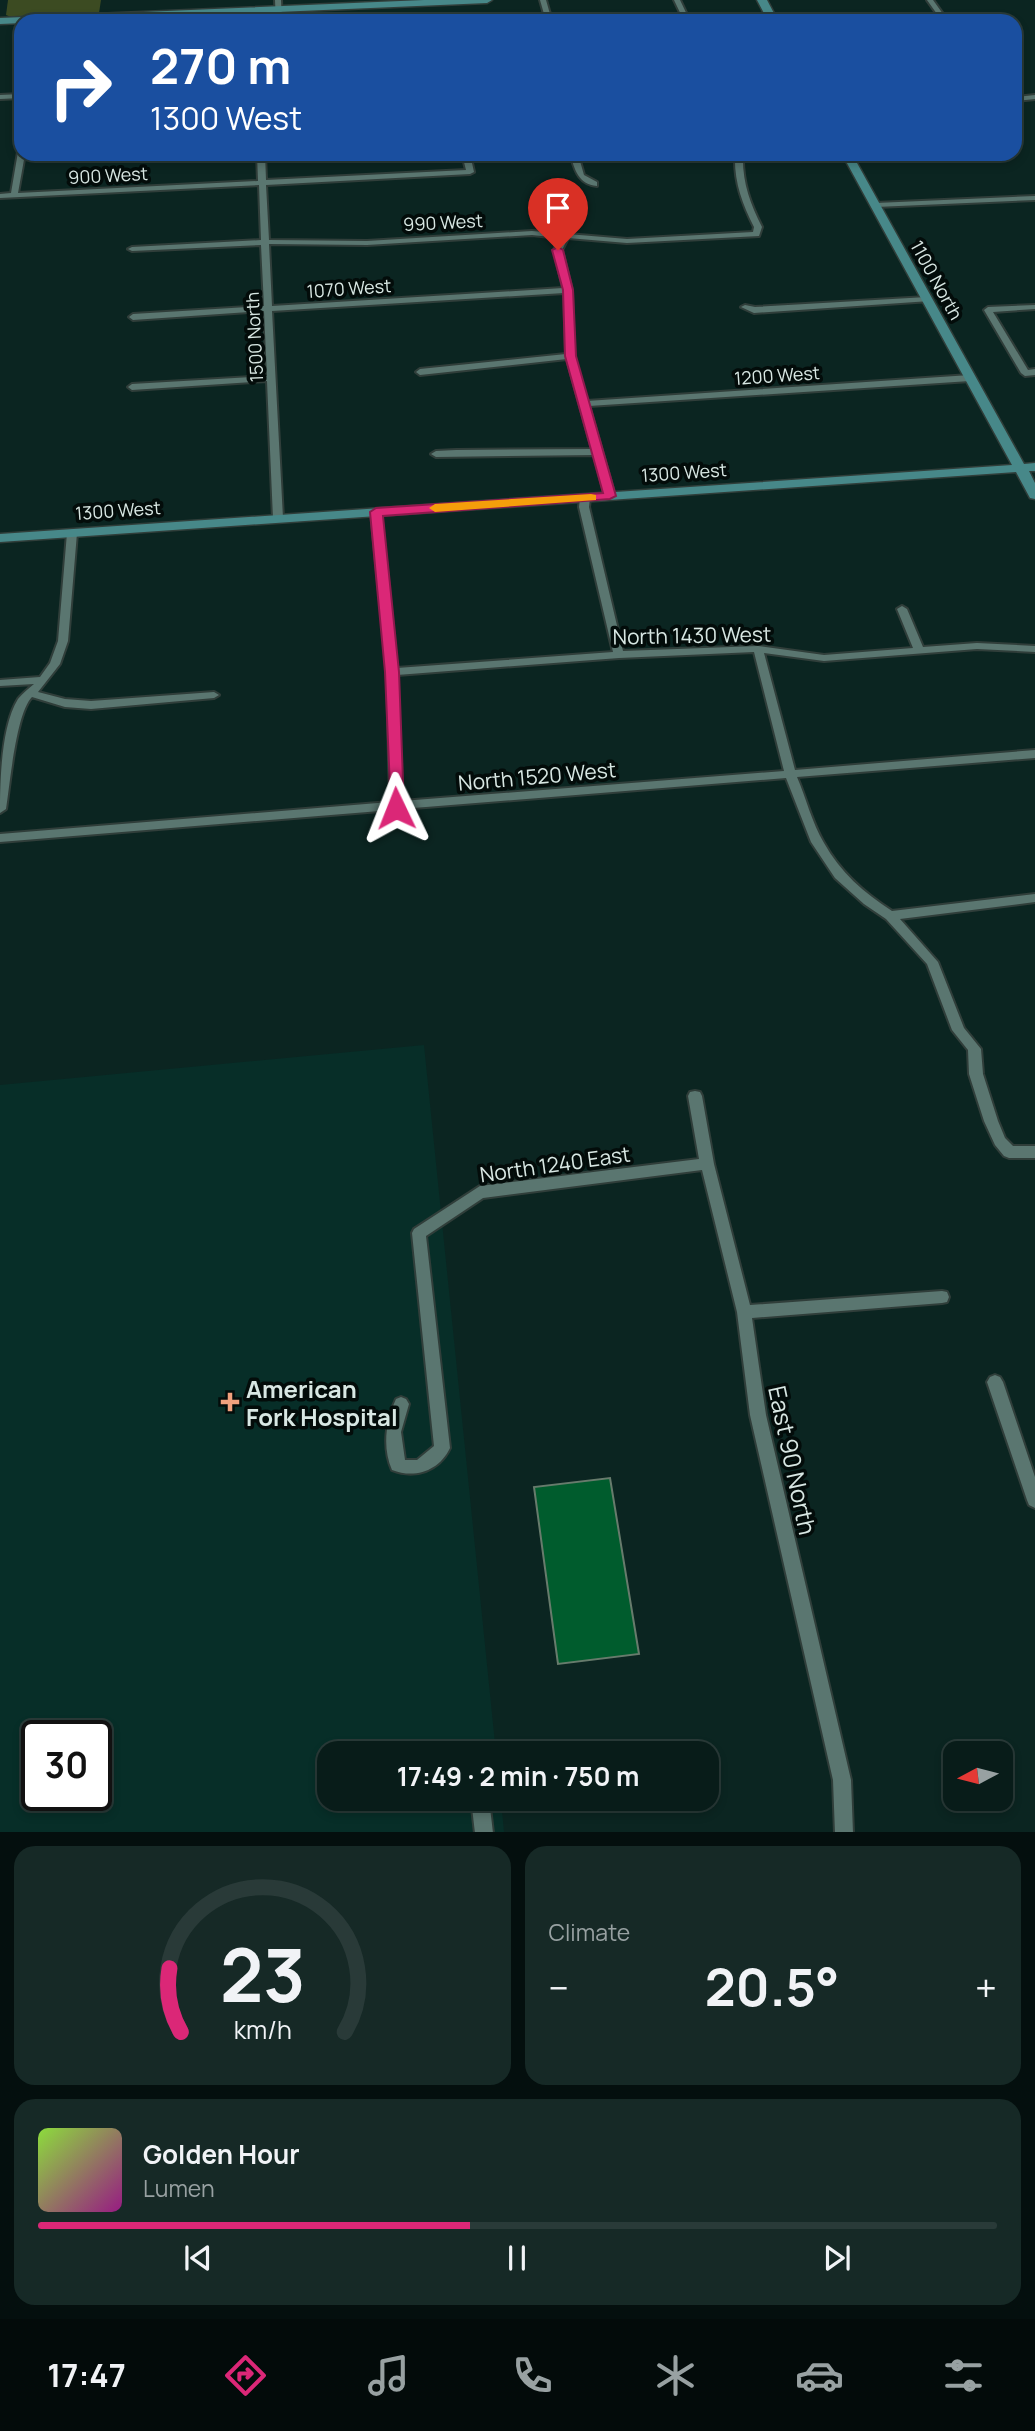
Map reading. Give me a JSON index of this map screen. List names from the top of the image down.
{
  "streets": {
    "street": [
      "900 West",
      "990 West",
      "1100 North",
      "1070 West",
      "1500 North",
      "1200 West",
      "1300 West",
      "North 1430 West",
      "North 1520 West",
      "North 1240 East",
      "East 90 North"
    ]
  },
  "crossings": [
    ["900 West", "1500 North"],
    ["990 West", "1500 North"],
    ["1100 North", "1200 West"],
    ["1100 North", "1300 West"],
    ["1070 West", "1500 North"],
    ["1500 North", "1300 West"],
    ["North 1240 East", "East 90 North"]
  ],
  "places": {
    "health": ["American Fork Hospital"]
  },
  "north": "left",
  "page": {
    "turn": ["270 m", "1300 West"],
    "limit": "30",
    "trip": "17:49 · 2 min · 750 m",
    "tile": "Climate",
    "heat": ["−", "20.5°", "+"],
    "song": ["Golden Hour", "Lumen"],
    "tabs": "17:47",
    "gauge": ["23", "km/h"]
  }
}
